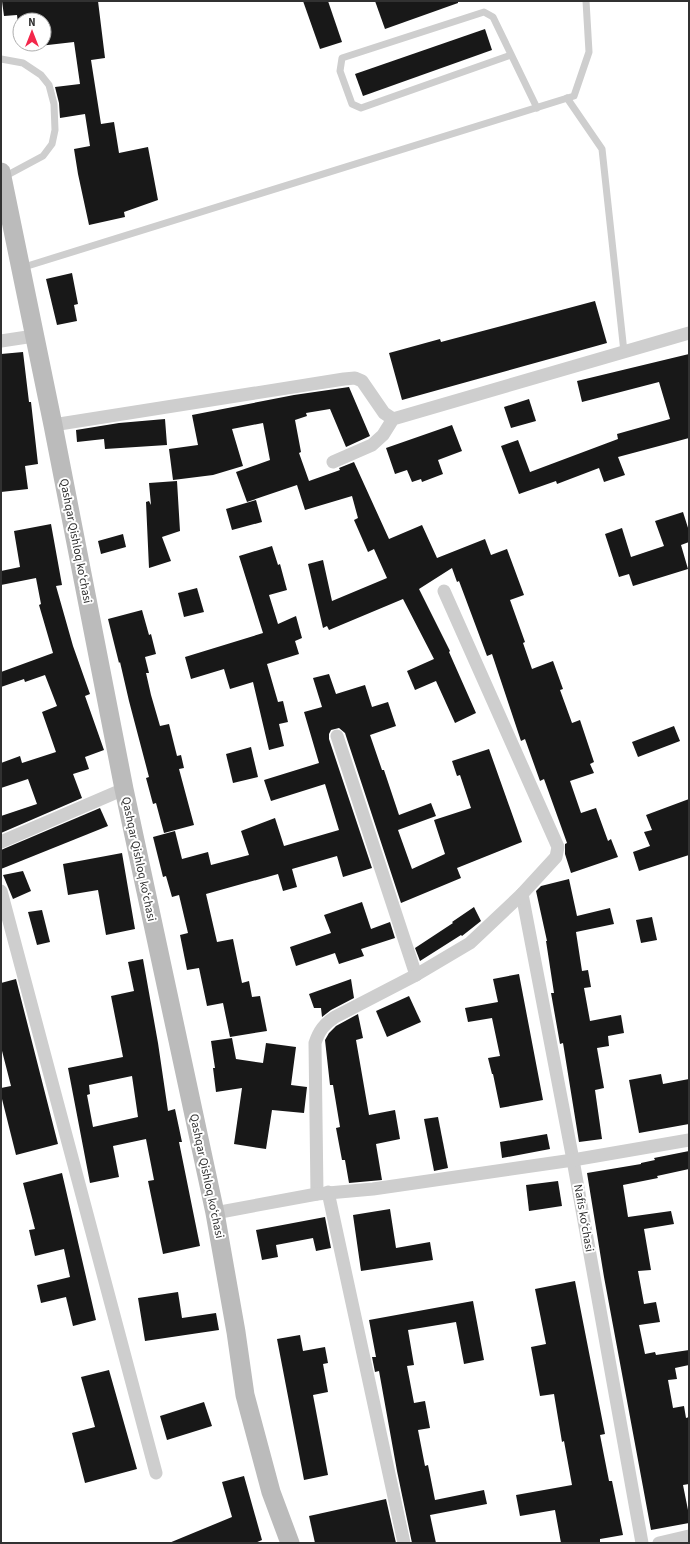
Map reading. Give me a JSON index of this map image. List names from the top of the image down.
{
  "streets": {
    "main road": ["Qashqar Qishloq koʻchasi"],
    "street": ["Nafis koʻchasi"]
  },
  "north": "top"
}
